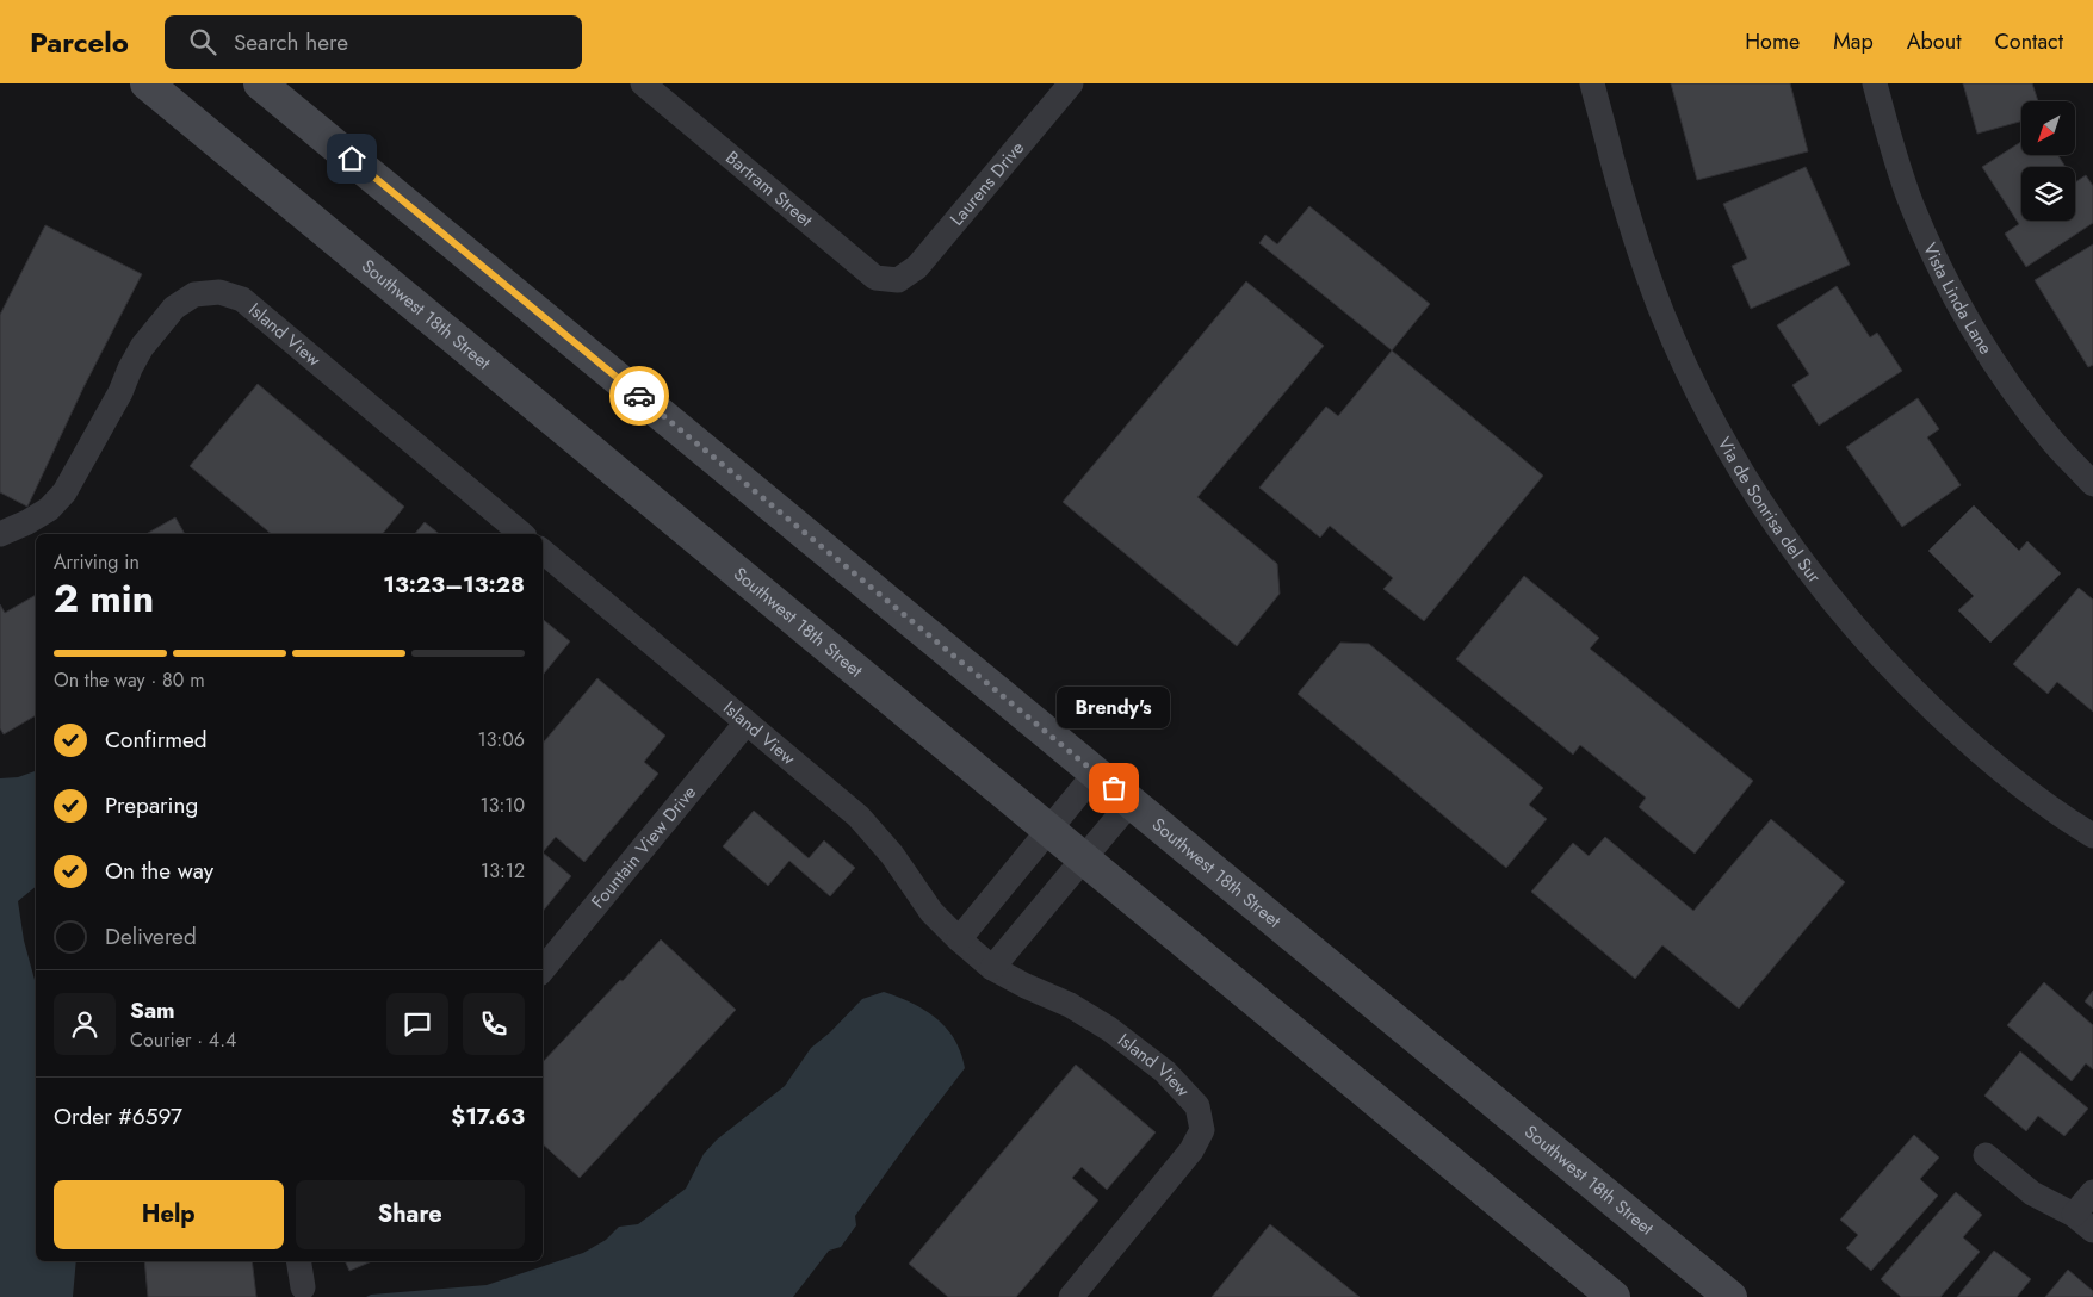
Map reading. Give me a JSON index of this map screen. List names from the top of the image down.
{
  "streets": {
    "main road": ["Southwest 18th Street"],
    "street": [
      "Laurens Drive",
      "Bartram Street",
      "Vista Linda Lane",
      "Island View",
      "Via de Sonrisa del Sur",
      "Fountain View Drive"
    ]
  },
  "crossings": [
    ["Laurens Drive", "Bartram Street"],
    ["Island View", "Fountain View Drive"]
  ],
  "places": ["Brendy's"],
  "north": "bottom left",
  "page": {
    "header": "Parcelo",
    "search": "Search here",
    "nav": [
      "Home",
      "Map",
      "About",
      "Contact"
    ],
    "heading": ["2 min", "Arriving in", "13:23–13:28"],
    "panel": [
      "Sam",
      "Courier · 4.4",
      "Order #6597",
      "$17.63"
    ],
    "bar": "On the way · 80 m",
    "bubble": "Brendy's",
    "list": [
      ["Confirmed", "13:06"],
      ["Preparing", "13:10"],
      ["On the way", "13:12"],
      "Delivered"
    ],
    "buttons": ["Help", "Share"]
  }
}
